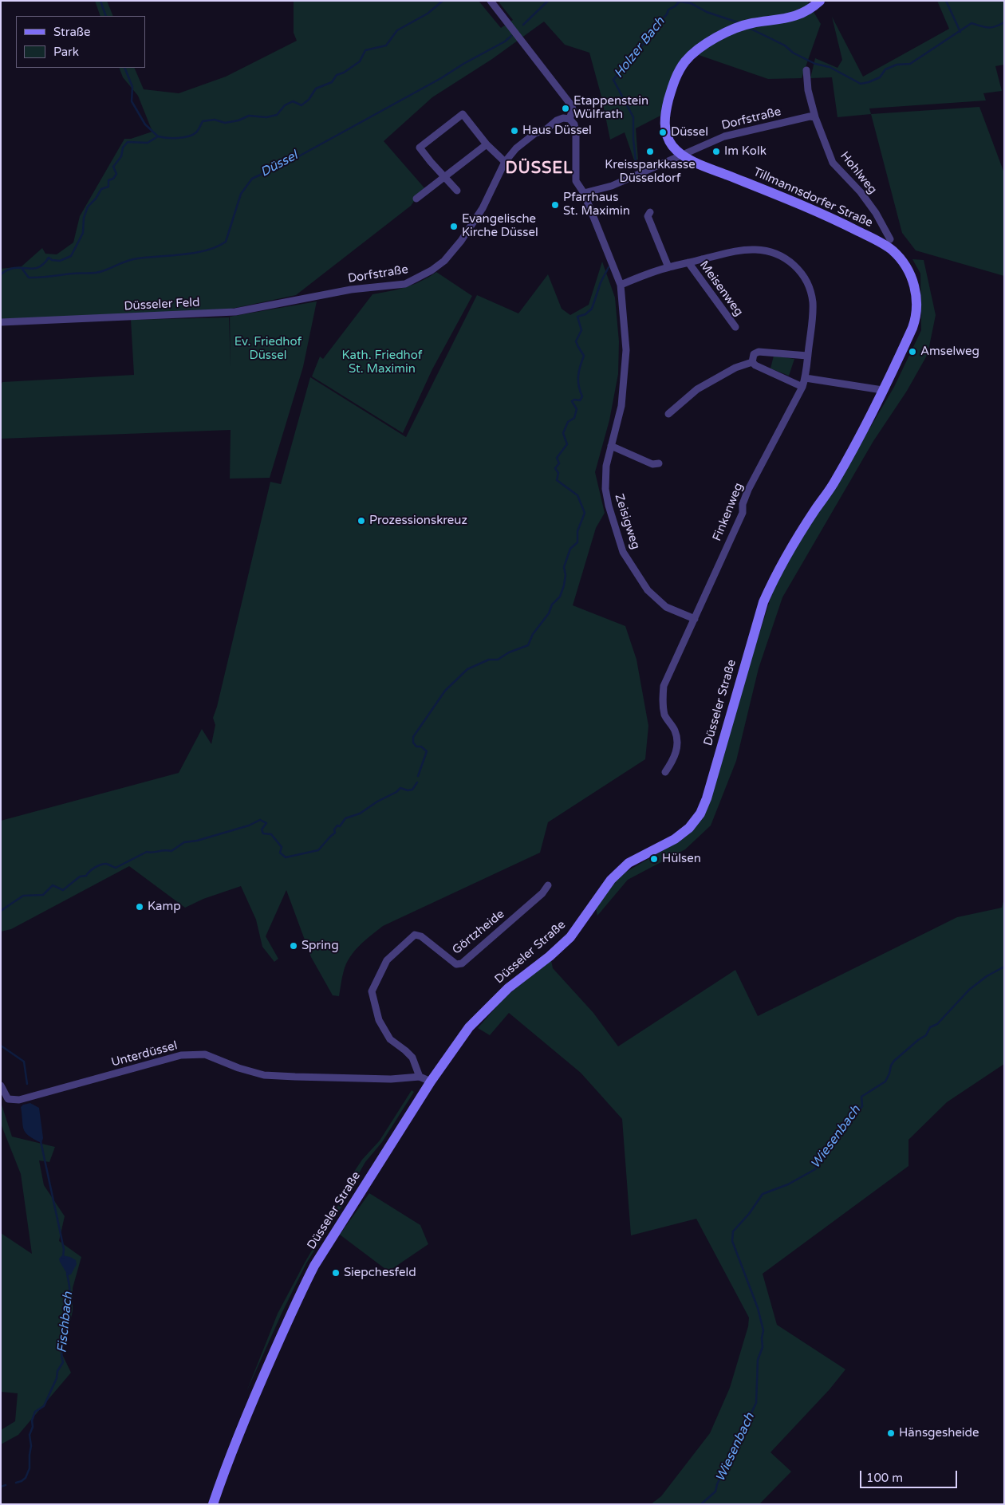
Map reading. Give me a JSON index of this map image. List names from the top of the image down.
{
  "streets": {
    "main road": ["Tillmannsdorfer Straße", "Düsseler Straße"],
    "street": [
      "Dorfstraße",
      "Hohlweg",
      "Meisenweg",
      "Düsseler Feld",
      "Finkenweg",
      "Zeisigweg",
      "Görtzheide",
      "Unterdüssel"
    ]
  },
  "crossings": [
    ["Dorfstraße", "Hohlweg"],
    ["Dorfstraße", "Tillmannsdorfer Straße"],
    ["Dorfstraße", "Düsseler Feld"],
    ["Tillmannsdorfer Straße", "Düsseler Straße"],
    ["Meisenweg", "Finkenweg"],
    ["Finkenweg", "Zeisigweg"],
    ["Görtzheide", "Unterdüssel"]
  ],
  "districts": ["DÜSSEL"],
  "water": [
    "Holzer Bach",
    "Düssel",
    "Wiesenbach",
    "Fischbach"
  ],
  "parks": ["Ev. Friedhof Düssel", "Kath. Friedhof St. Maximin"],
  "places": [
    "Etappenstein Wülfrath",
    "Haus Düssel",
    "Düssel",
    "Kreissparkkasse Düsseldorf",
    "Im Kolk",
    "Pfarrhaus St. Maximin",
    "Evangelische Kirche Düssel",
    "Amselweg",
    "Prozessionskreuz",
    "Hülsen",
    "Kamp",
    "Spring",
    "Siepchesfeld",
    "Hänsgesheide"
  ],
  "legend": ["Straße", "Park"],
  "scale_bar": "100 m"
}
